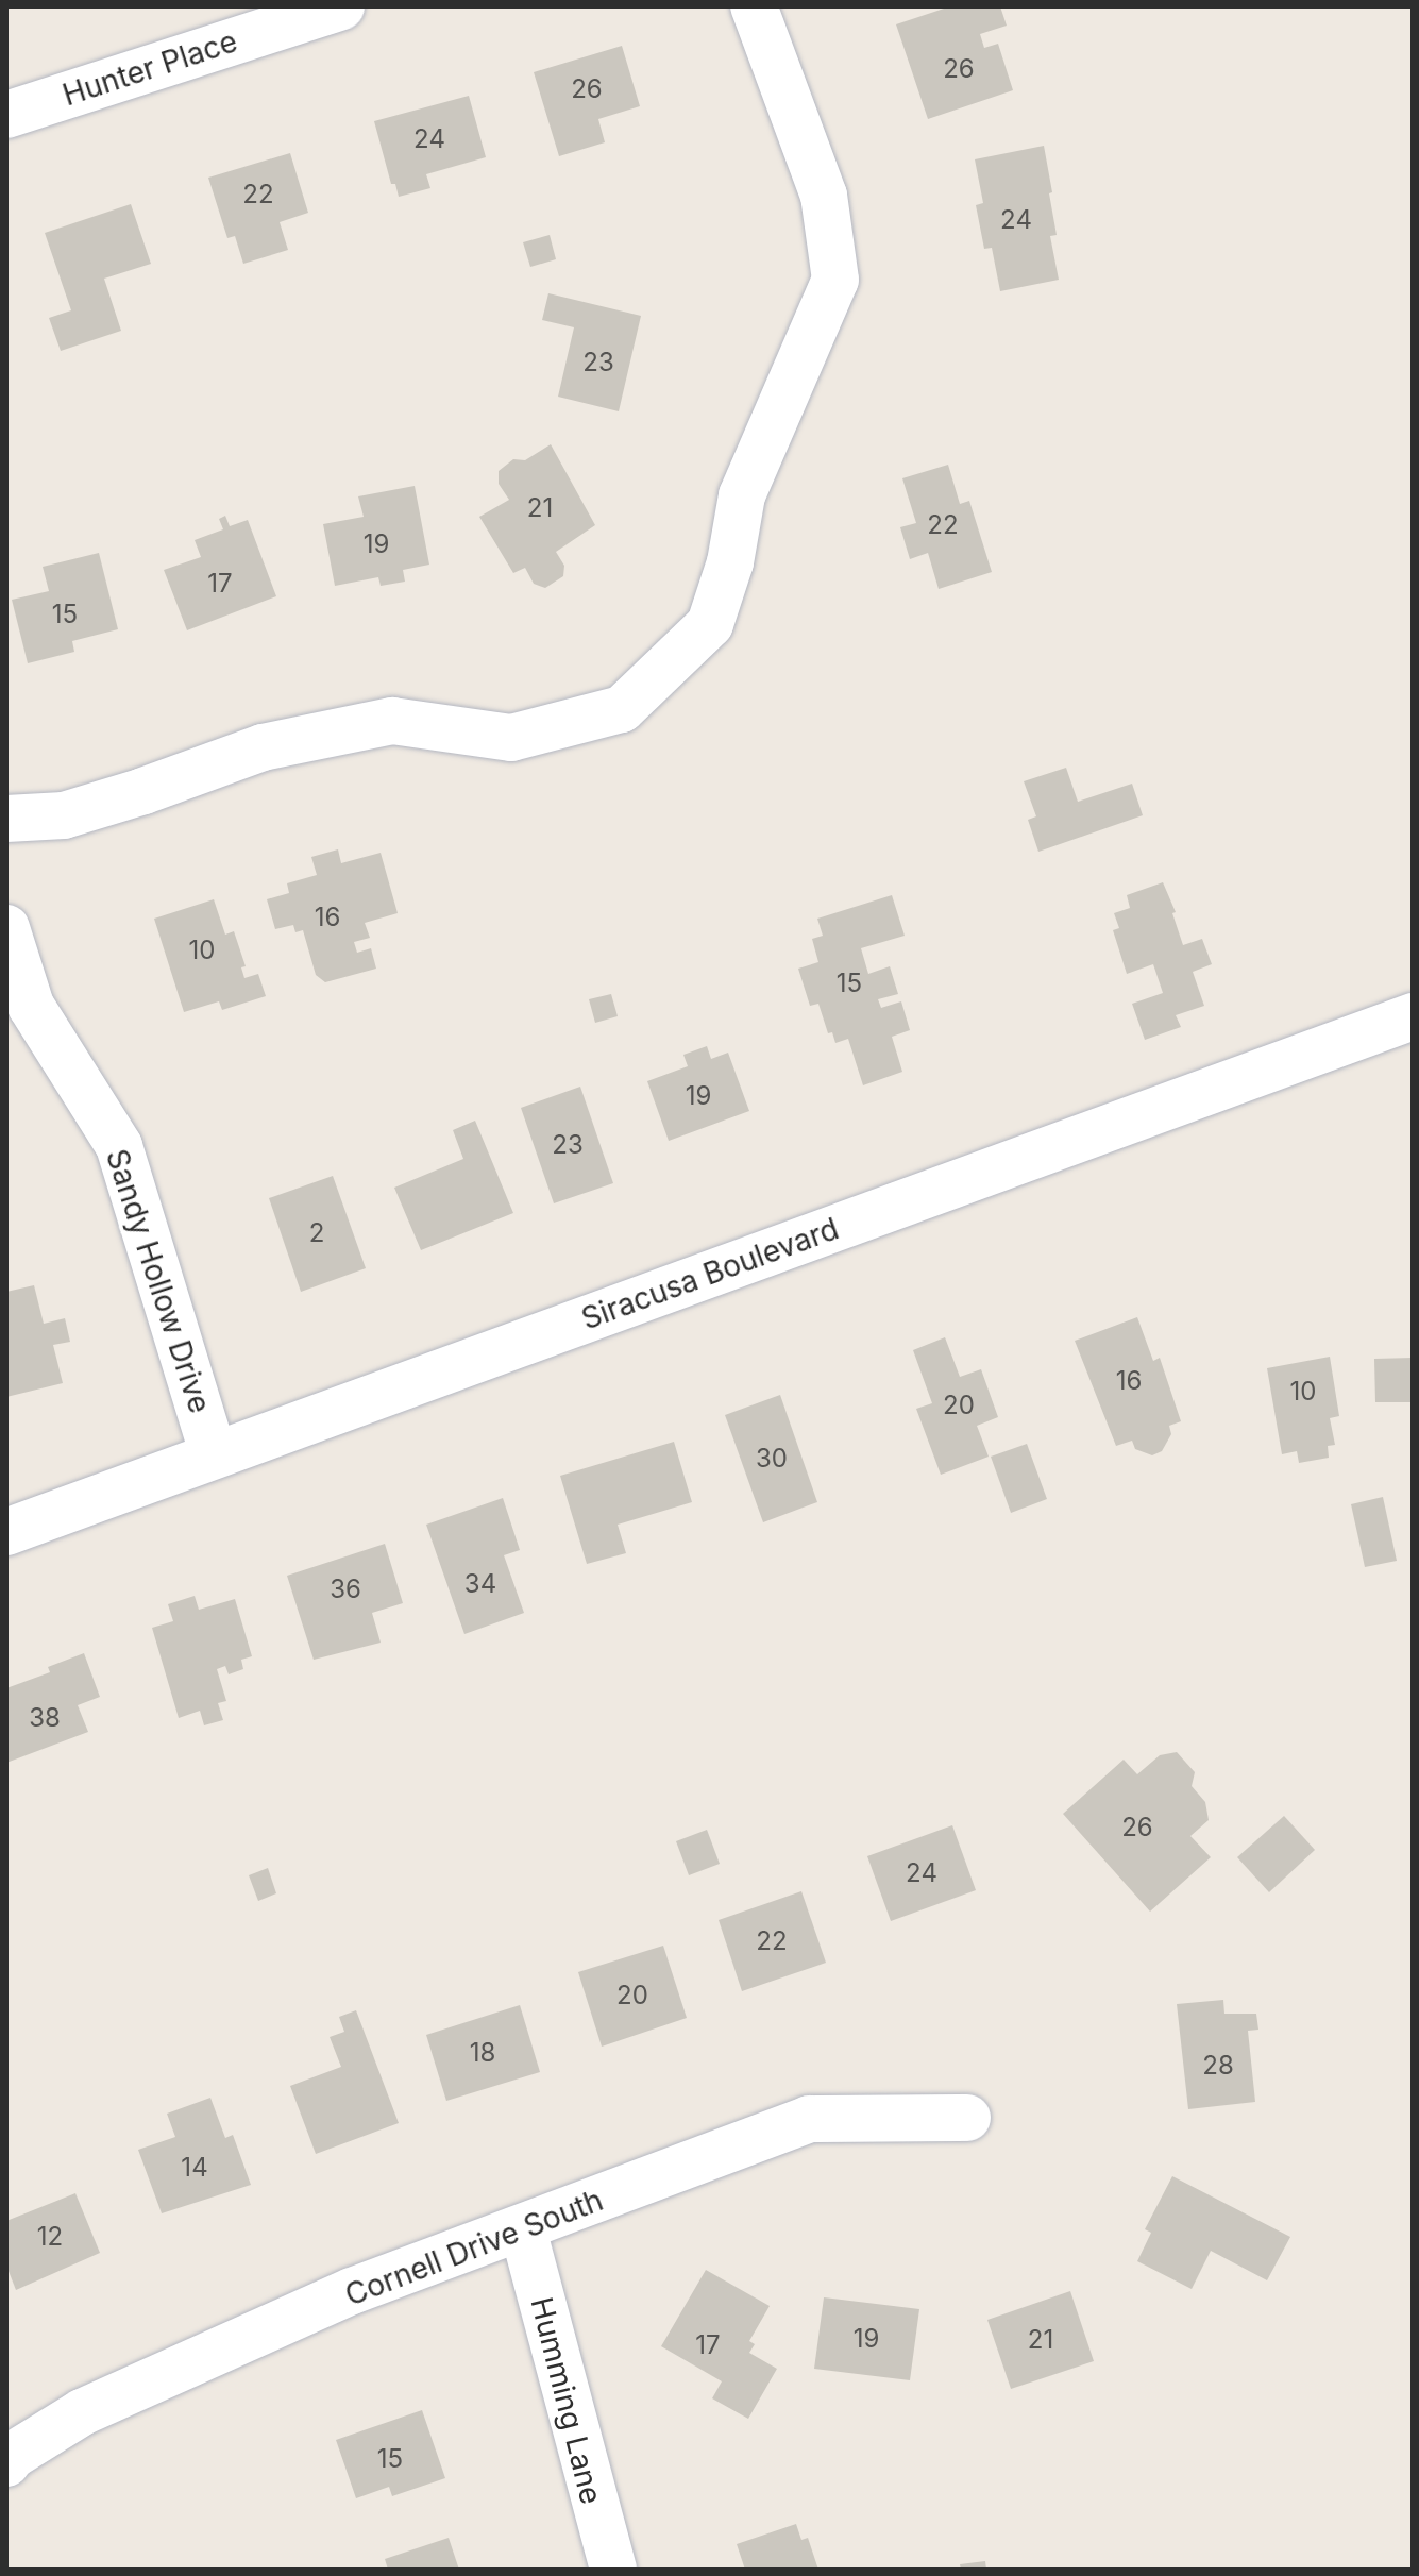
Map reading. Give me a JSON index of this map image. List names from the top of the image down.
{
  "streets": {
    "street": [
      "Hunter Place",
      "Siracusa Boulevard",
      "Sandy Hollow Drive",
      "Cornell Drive South",
      "Humming Lane"
    ]
  },
  "crossings": [
    ["Siracusa Boulevard", "Sandy Hollow Drive"],
    ["Cornell Drive South", "Humming Lane"]
  ],
  "house_numbers": [
    "26",
    "26",
    "24",
    "22",
    "24",
    "23",
    "21",
    "22",
    "19",
    "17",
    "15",
    "16",
    "10",
    "15",
    "19",
    "23",
    "2",
    "16",
    "10",
    "20",
    "30",
    "34",
    "36",
    "38",
    "26",
    "24",
    "22",
    "20",
    "18",
    "28",
    "14",
    "12",
    "19",
    "21",
    "17",
    "15"
  ]
}
